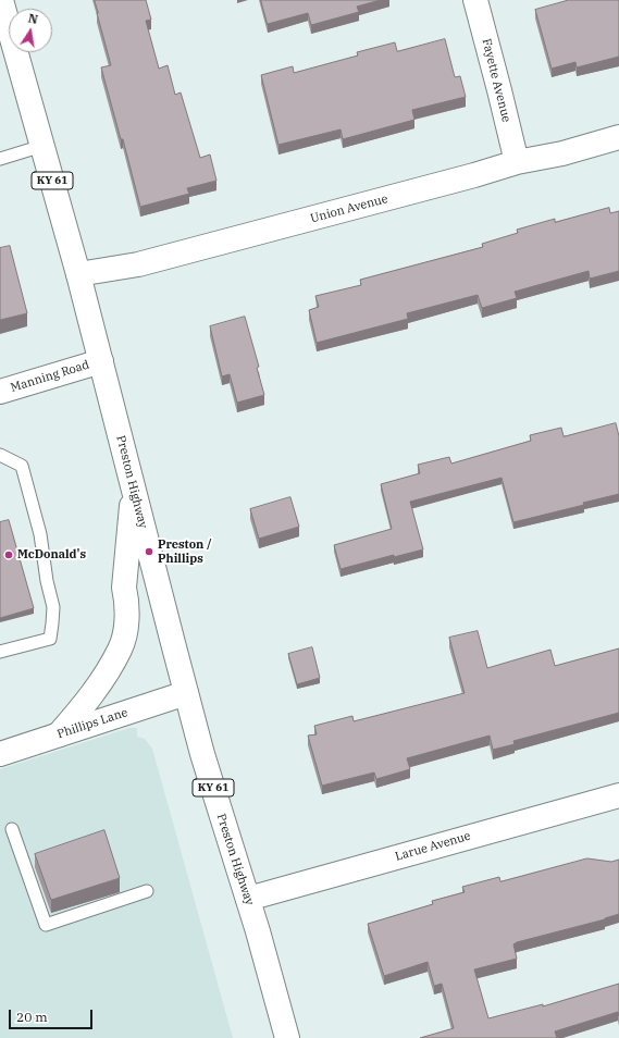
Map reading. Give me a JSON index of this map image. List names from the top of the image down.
{
  "streets": {
    "main road": [
      "Fayette Avenue",
      "KY 61",
      "Union Avenue",
      "Manning Road",
      "Preston Highway",
      "Phillips Lane",
      "Larue Avenue"
    ]
  },
  "crossings": [
    ["Fayette Avenue", "Union Avenue"],
    ["Union Avenue", "Preston Highway"],
    ["Manning Road", "Preston Highway"],
    ["Preston Highway", "Phillips Lane"],
    ["Preston Highway", "Larue Avenue"]
  ],
  "places": ["Preston / Phillips", "McDonald's"],
  "scale_bar": "20 m",
  "north": "top"
}
